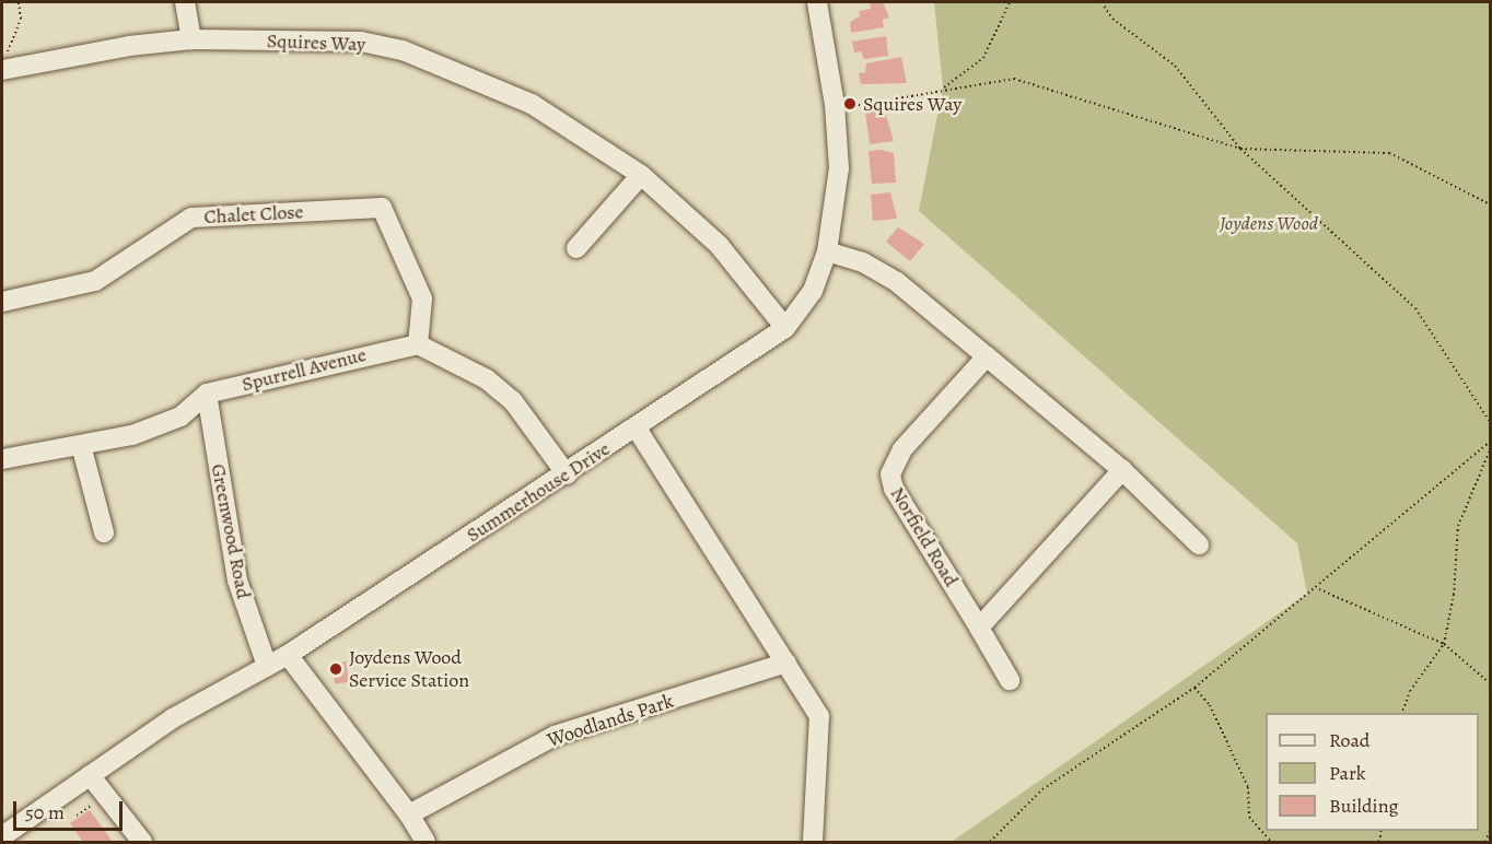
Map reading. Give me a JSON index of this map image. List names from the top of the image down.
{
  "streets": {
    "street": [
      "Squires Way",
      "Chalet Close",
      "Spurrell Avenue",
      "Summerhouse Drive",
      "Greenwood Road",
      "Norfield Road",
      "Woodlands Park"
    ]
  },
  "crossings": [
    ["Squires Way", "Summerhouse Drive"],
    ["Chalet Close", "Spurrell Avenue"],
    ["Spurrell Avenue", "Greenwood Road"],
    ["Summerhouse Drive", "Greenwood Road"]
  ],
  "parks": ["Joydens Wood"],
  "places": ["Squires Way", "Joydens Wood Service Station"],
  "legend": ["Road", "Park", "Building"],
  "scale_bar": "50 m"
}
